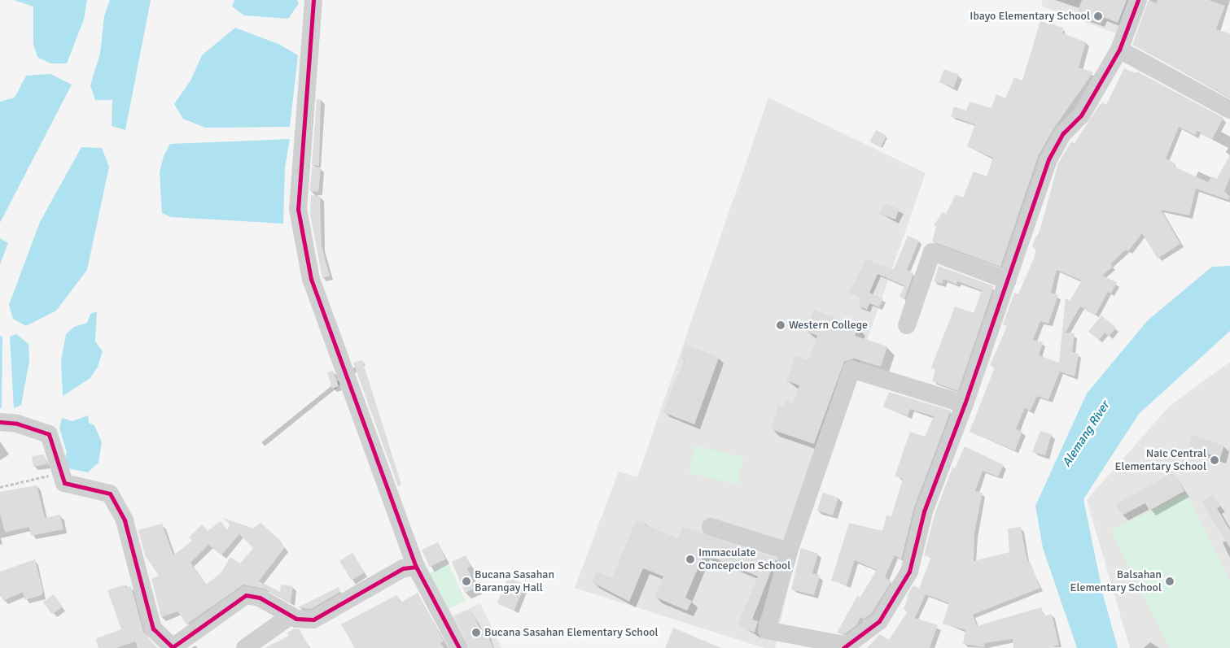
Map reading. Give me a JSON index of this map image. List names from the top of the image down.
{
  "water": ["Alemang River"],
  "places": [
    "Ibayo Elementary School",
    "Western College",
    "Naic Central Elementary School",
    "Immaculate Concepcion School",
    "Bucana Sasahan Barangay Hall",
    "Balsahan Elementary School",
    "Bucana Sasahan Elementary School"
  ]
}
